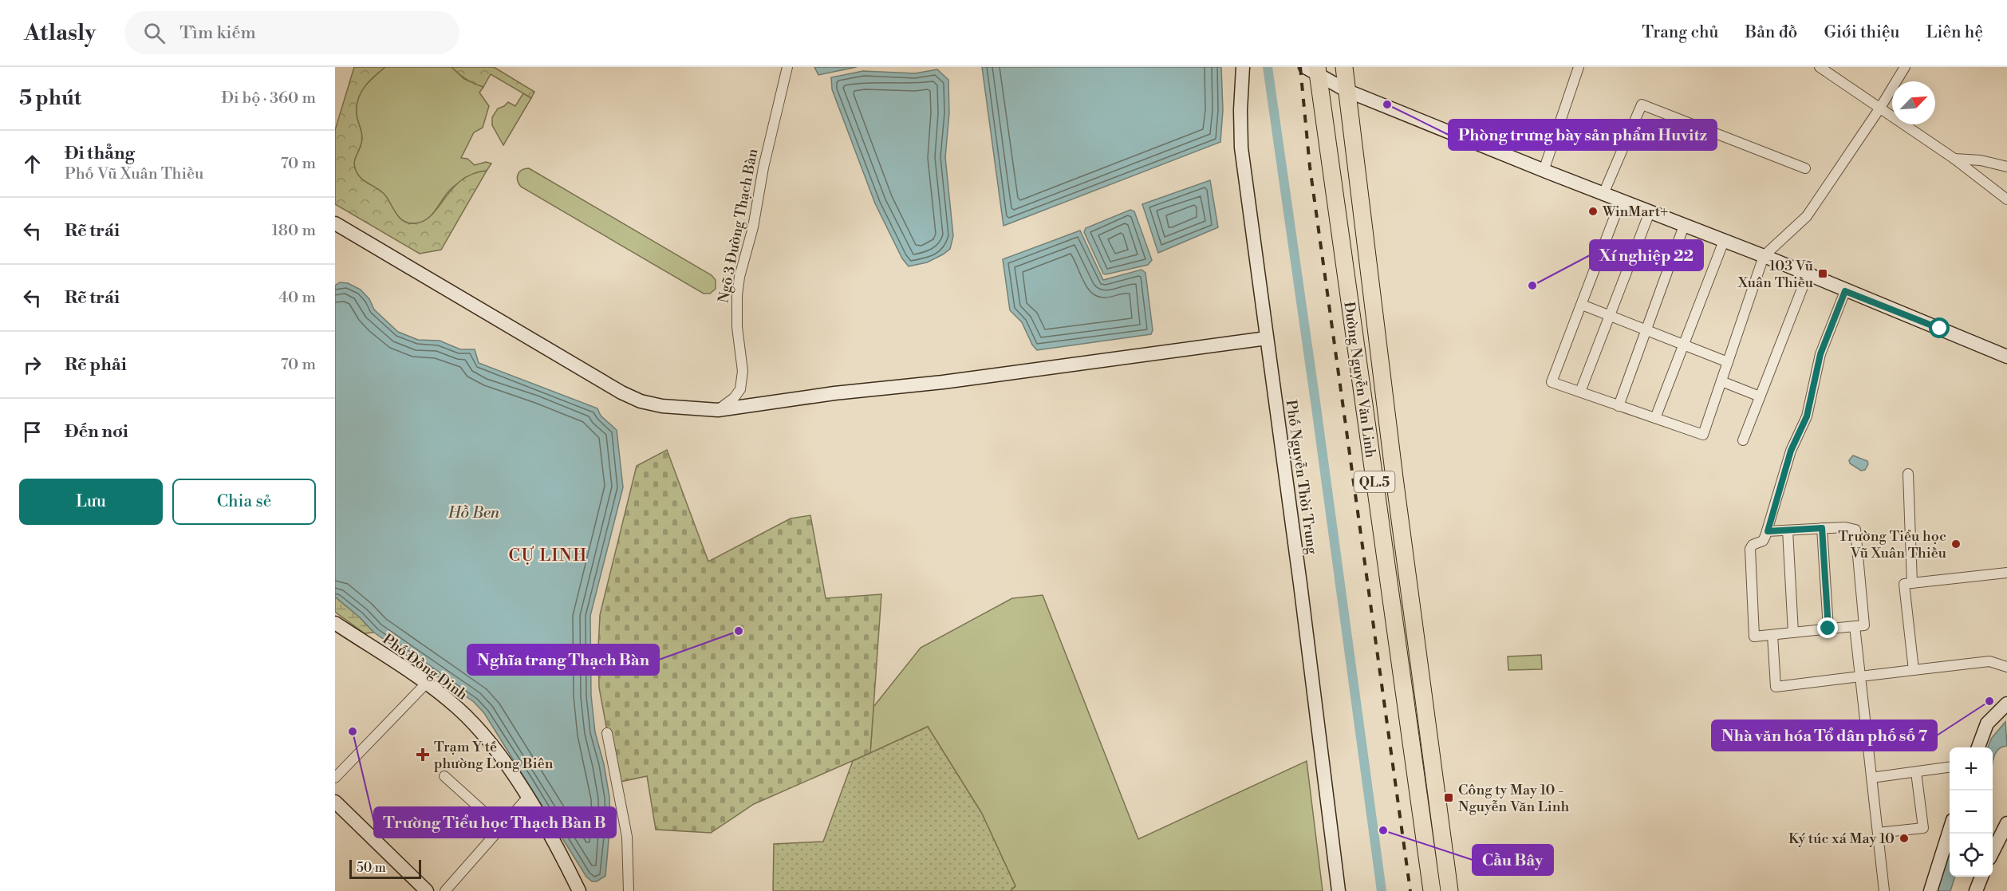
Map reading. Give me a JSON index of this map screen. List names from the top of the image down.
{
  "streets": {
    "highway": ["Đường Nguyễn Văn Linh", "QL.5"],
    "street": ["Ngõ 3 Đường Thạch Bàn", "Phố Nguyễn Thời Trung", "Phố Đồng Dinh"]
  },
  "districts": ["CỰ LINH"],
  "water": ["Hồ Ben"],
  "places": {
    "other": [
      "Phòng trưng bày sản phẩm Huvitz",
      "WinMart+",
      "Xí nghiệp 22",
      "Trường Tiểu học Vũ Xuân Thiều",
      "Nghĩa trang Thạch Bàn",
      "Nhà văn hóa Tổ dân phố số 7",
      "Trường Tiểu học Thạch Bàn B",
      "Cầu Bây",
      "Ký túc xá May 10"
    ],
    "transit": ["103 Vũ Xuân Thiều", "Công ty May 10 - Nguyễn Văn Linh"],
    "health": ["Trạm Y tế phường Long Biên"]
  },
  "scale_bar": "50 m",
  "north": "top right",
  "page": {
    "header": "Atlasly",
    "search": "Tìm kiếm",
    "nav": [
      "Trang chủ",
      "Bản đồ",
      "Giới thiệu",
      "Liên hệ"
    ],
    "heading": ["5 phút", "Đi bộ · 360 m"],
    "list": [
      ["Đi thẳng", "Phố Vũ Xuân Thiều", "70 m"],
      ["Rẽ trái", "180 m"],
      ["Rẽ trái", "40 m"],
      ["Rẽ phải", "70 m"],
      "Đến nơi"
    ],
    "buttons": ["Lưu", "Chia sẻ"],
    "map_buttons": ["+", "−"],
    "scale": "50 m"
  }
}
